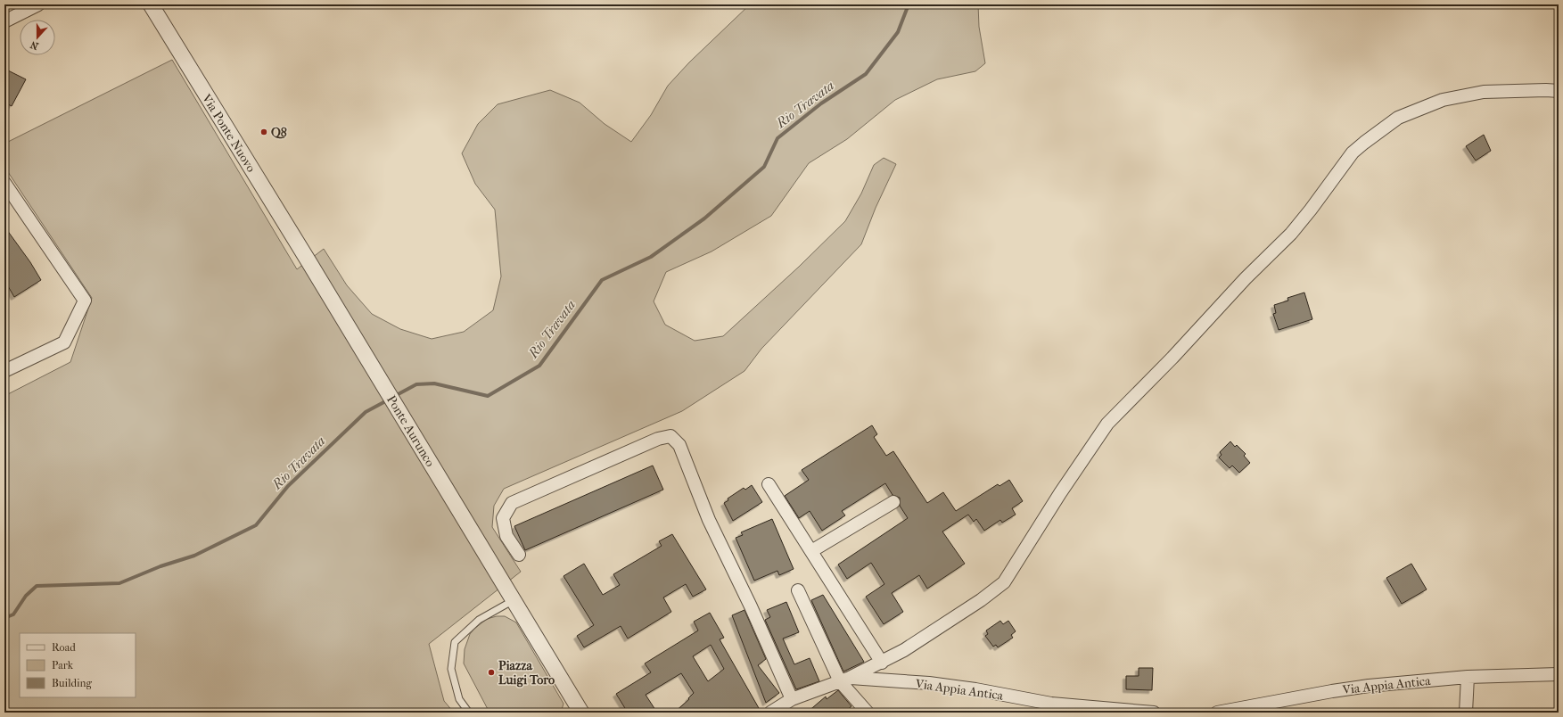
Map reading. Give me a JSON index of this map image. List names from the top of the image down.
{
  "streets": {
    "street": ["Via Ponte Nuovo", "Ponte Aurunco", "Via Appia Antica"]
  },
  "crossings": [
    ["Via Ponte Nuovo", "Ponte Aurunco"]
  ],
  "water": ["Rio Travata"],
  "places": ["Q8", "Piazza Luigi Toro"],
  "legend": ["Road", "Park", "Building"],
  "north": "bottom"
}
